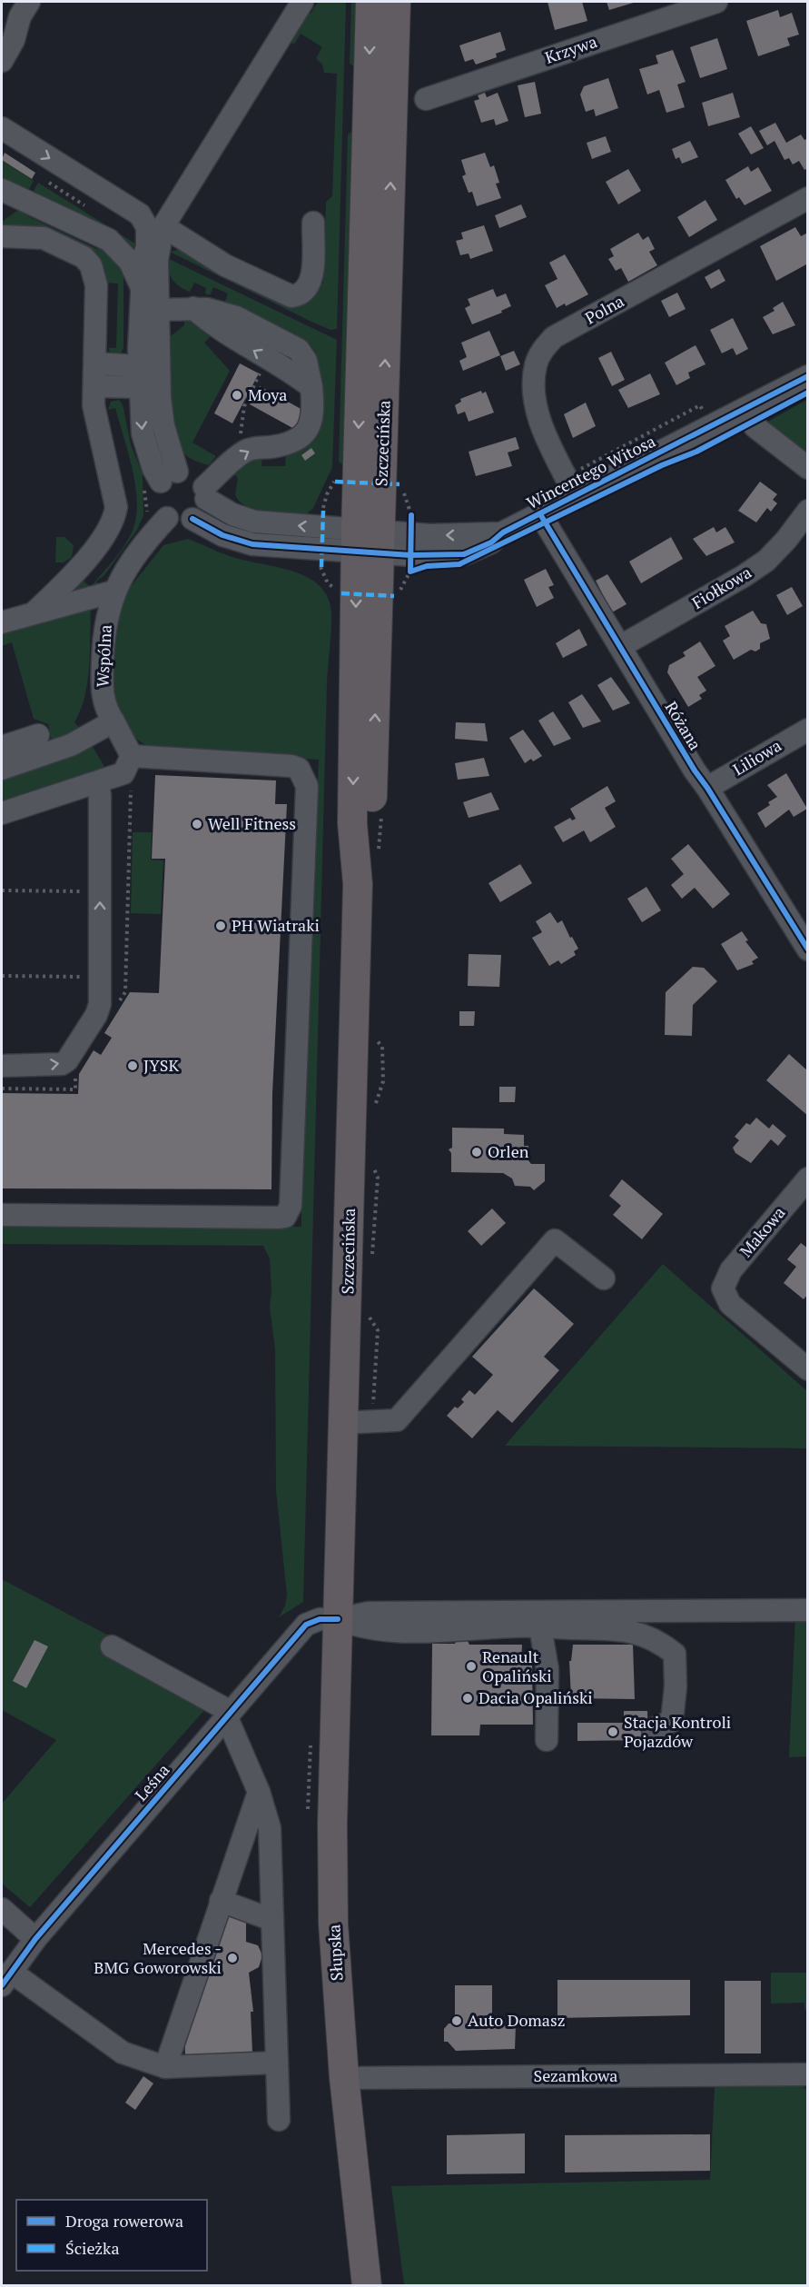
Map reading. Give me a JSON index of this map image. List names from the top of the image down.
{
  "streets": {
    "main road": ["Szczecińska", "Słupska"],
    "street": [
      "Krzywa",
      "Polna",
      "Wincentego Witosa",
      "Fiołkowa",
      "Wspólna",
      "Różana",
      "Liliowa",
      "Makowa",
      "Leśna",
      "Sezamkowa"
    ]
  },
  "crossings": [
    ["Polna", "Wincentego Witosa"],
    ["Szczecińska", "Wincentego Witosa"],
    ["Szczecińska", "Leśna"],
    ["Szczecińska", "Słupska"],
    ["Wincentego Witosa", "Różana"],
    ["Fiołkowa", "Różana"],
    ["Różana", "Liliowa"],
    ["Leśna", "Słupska"],
    ["Słupska", "Sezamkowa"]
  ],
  "places": [
    "Moya",
    "Well Fitness",
    "PH Wiatraki",
    "JYSK",
    "Orlen",
    "Renault Opaliński",
    "Dacia Opaliński",
    "Stacja Kontroli Pojazdów",
    "Mercedes - BMG Goworowski",
    "Auto Domasz"
  ],
  "legend": ["Droga rowerowa", "Ścieżka"]
}
